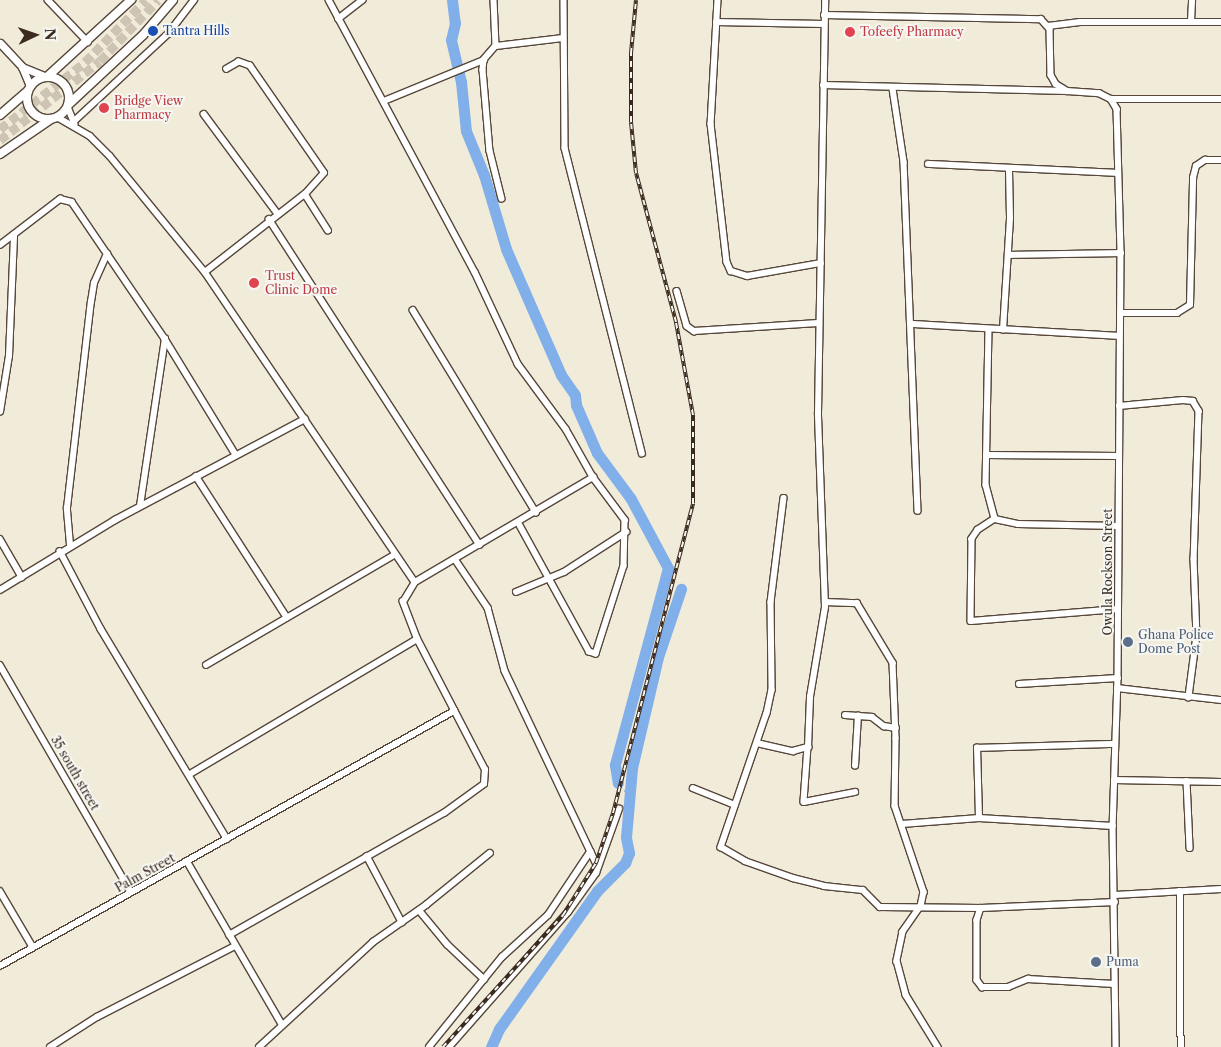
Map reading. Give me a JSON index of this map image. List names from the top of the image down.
{
  "streets": {
    "street": ["Owula Rockson Street", "35 south street", "Palm Street"]
  },
  "crossings": [
    ["35 south street", "Palm Street"]
  ],
  "places": [
    "Tantra Hills",
    "Tofeefy Pharmacy",
    "Bridge View Pharmacy",
    "Trust Clinic Dome",
    "Ghana Police Dome Post",
    "Puma"
  ],
  "north": "right"
}
